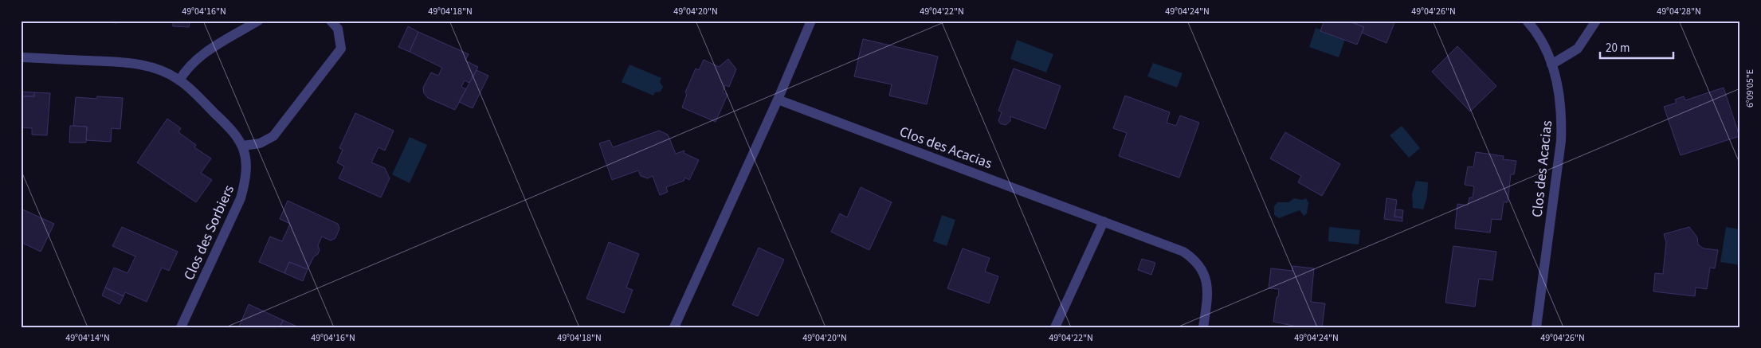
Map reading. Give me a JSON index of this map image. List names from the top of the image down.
{
  "streets": {
    "street": ["Clos des Acacias", "Clos des Sorbiers"]
  },
  "scale_bar": "20 m",
  "coordinates": [
    "49°04'16\"N",
    "49°04'18\"N",
    "49°04'20\"N",
    "49°04'22\"N",
    "49°04'24\"N",
    "49°04'26\"N",
    "49°04'28\"N",
    "6°09'05\"E",
    "49°04'14\"N"
  ]
}
